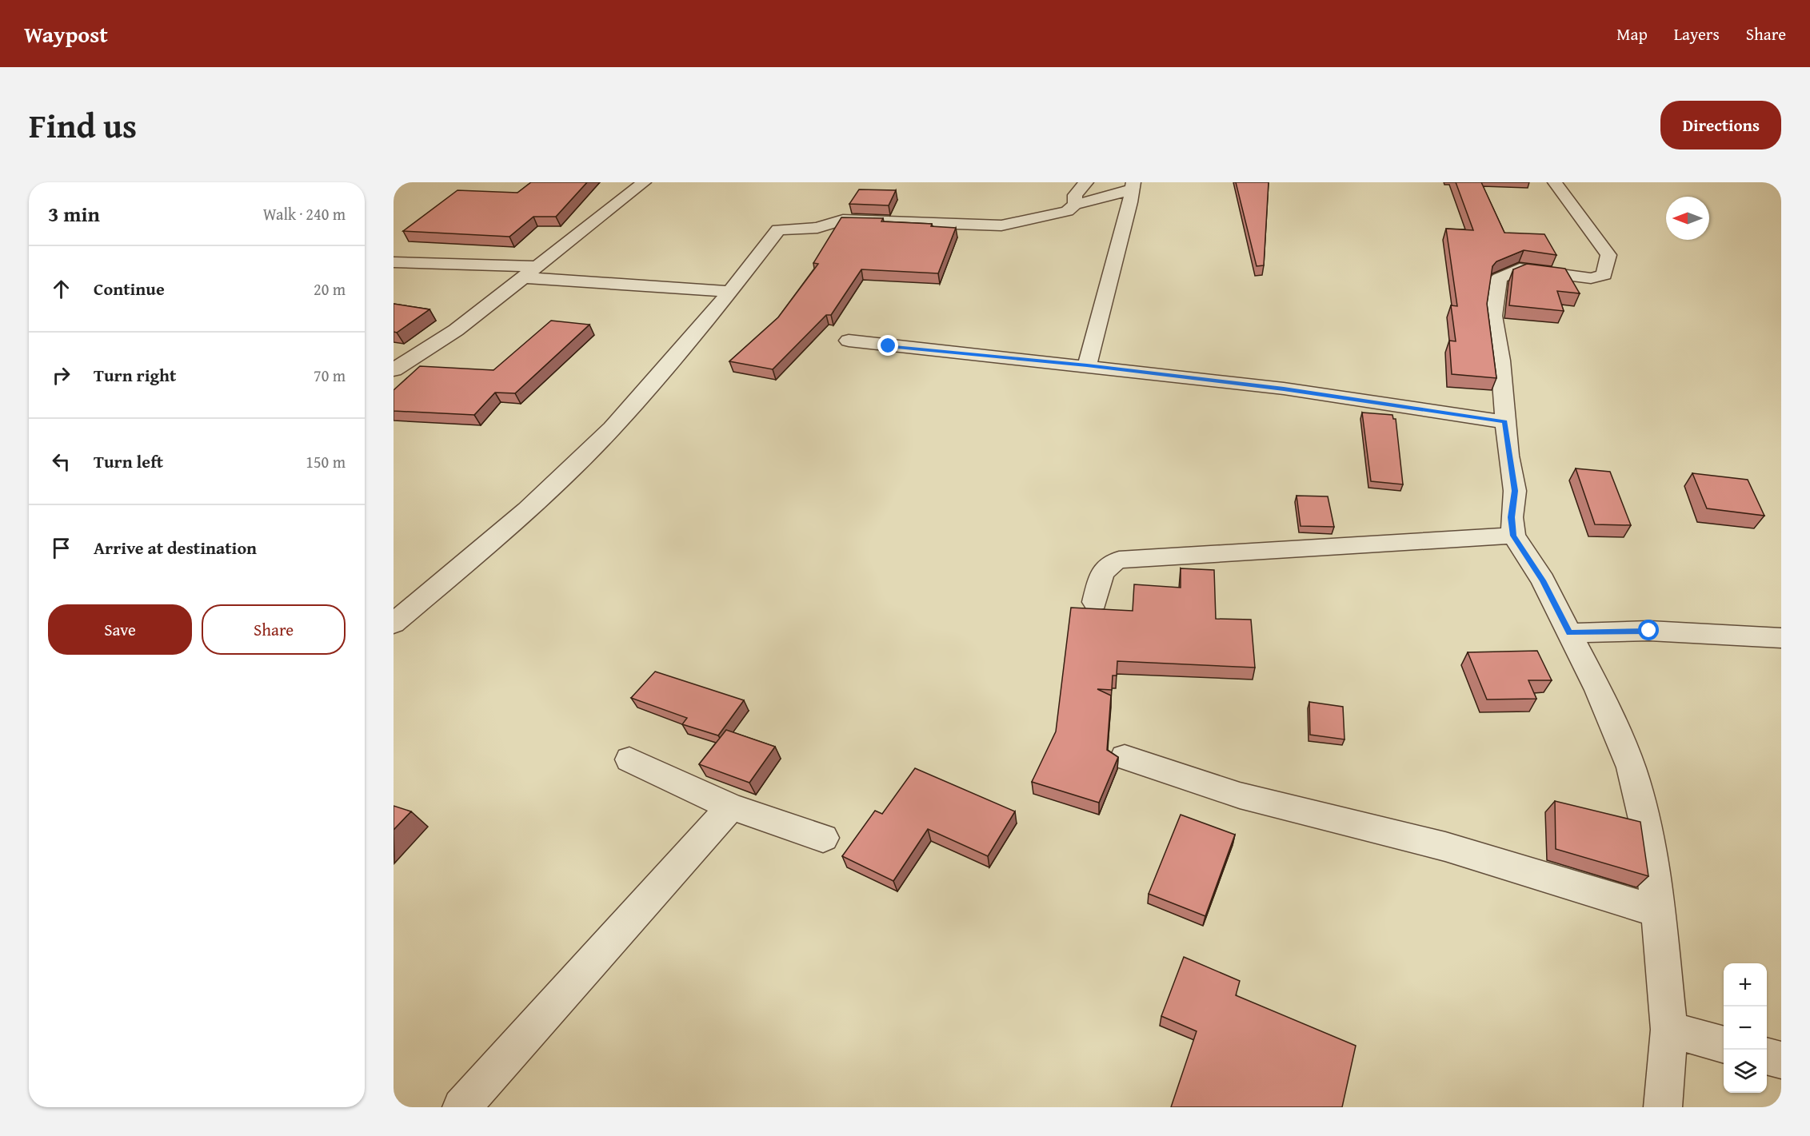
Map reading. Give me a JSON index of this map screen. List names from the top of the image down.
{
  "north": "left",
  "page": {
    "header": "Waypost",
    "nav": ["Map", "Layers", "Share"],
    "title": "Find us",
    "buttons": [
      "Directions",
      ["Save", "Share"]
    ],
    "heading": ["3 min", "Walk · 240 m"],
    "list": [
      ["Continue", "20 m"],
      ["Turn right", "70 m"],
      ["Turn left", "150 m"],
      "Arrive at destination"
    ],
    "map_buttons": ["+", "−"]
  }
}
